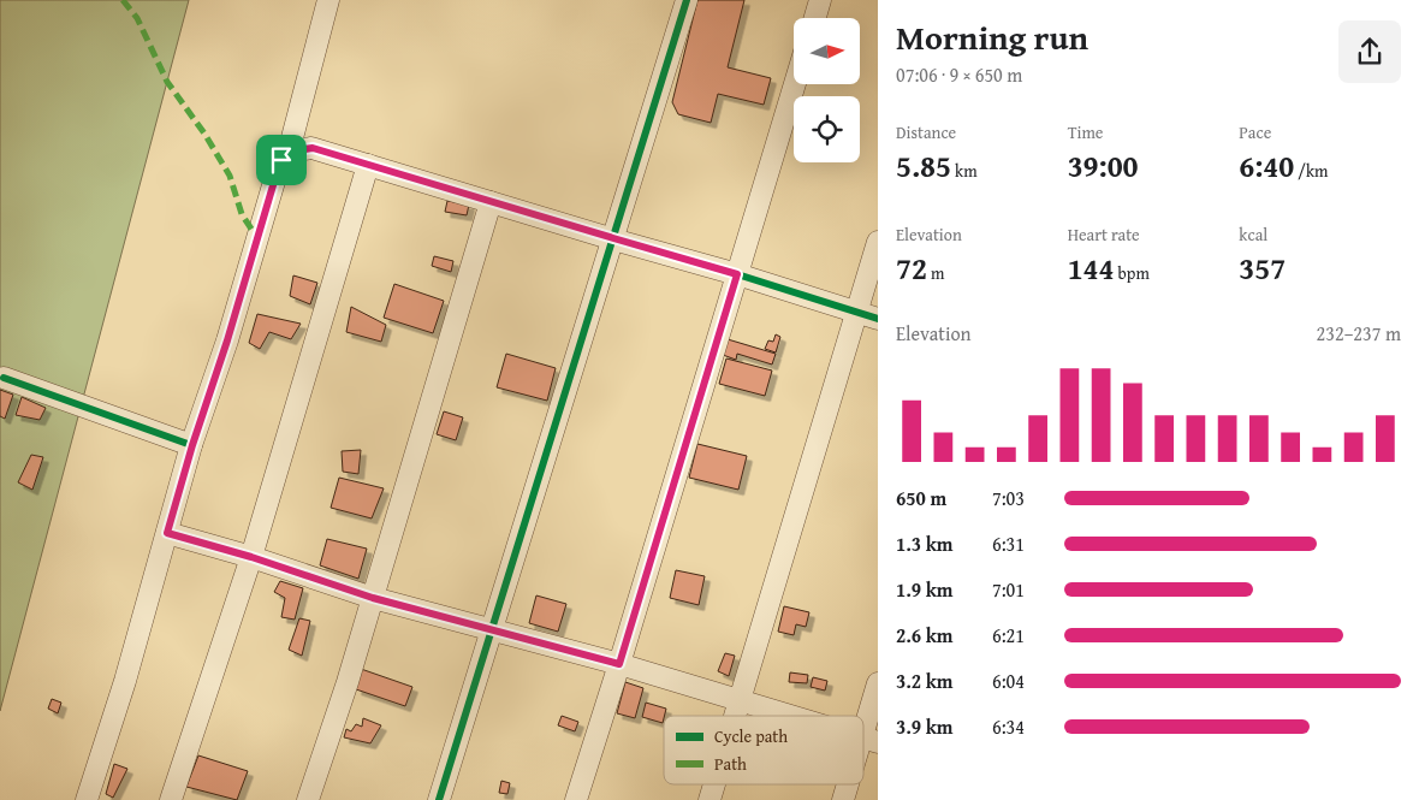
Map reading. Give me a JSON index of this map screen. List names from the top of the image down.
{
  "legend": ["Cycle path", "Path"],
  "north": "right",
  "page": {
    "heading": ["Morning run", "07:06 · 9 × 650 m"],
    "stats": [
      ["Distance", "5.85 km"],
      ["Time", "39:00"],
      ["Pace", "6:40 /km"],
      ["Elevation", "72 m"],
      ["Heart rate", "144 bpm"],
      ["kcal", "357"]
    ],
    "chart": ["Elevation", "232–237 m"],
    "list": [
      {
        "name": "650 m",
        "note": "7:03"
      },
      {
        "name": "1.3 km",
        "note": "6:31"
      },
      {
        "name": "1.9 km",
        "note": "7:01"
      },
      {
        "name": "2.6 km",
        "note": "6:21"
      },
      {
        "name": "3.2 km",
        "note": "6:04"
      },
      {
        "name": "3.9 km",
        "note": "6:34"
      }
    ]
  }
}
